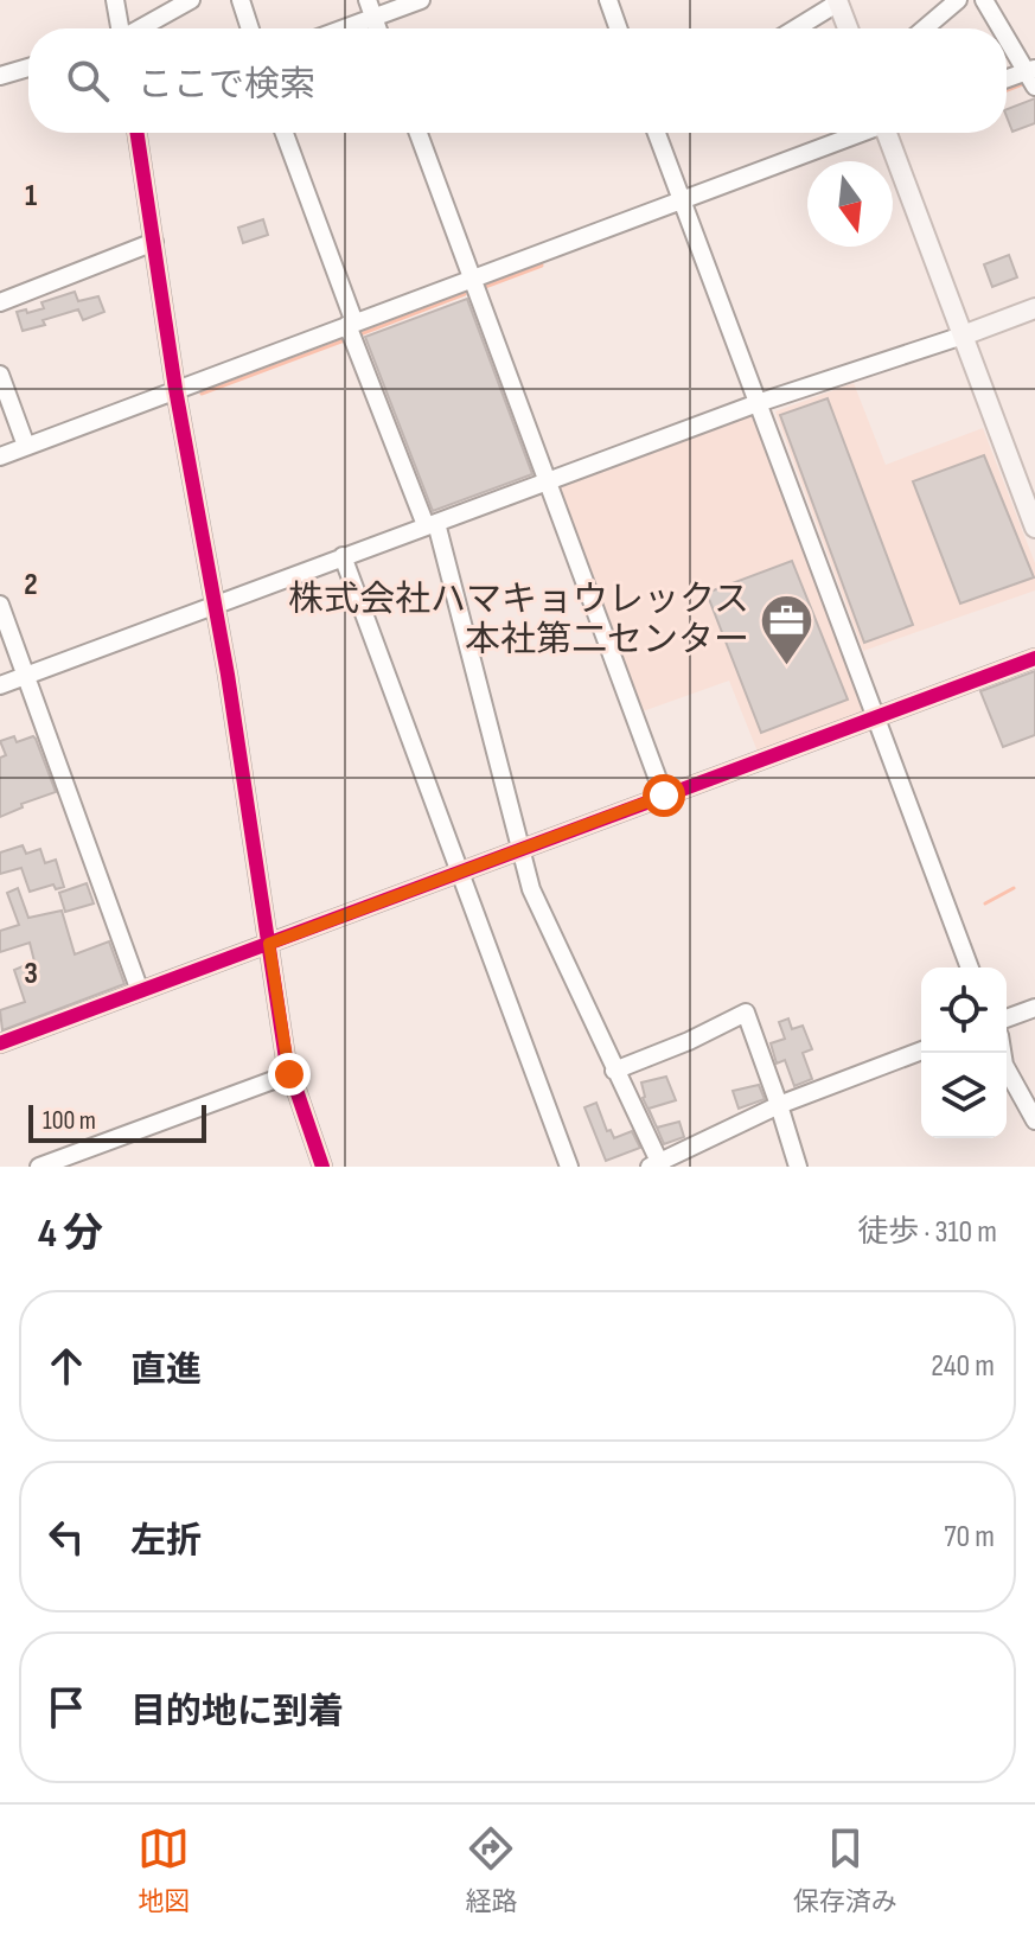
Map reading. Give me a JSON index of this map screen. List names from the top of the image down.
{
  "places": {
    "office": ["株式会社ハマキョウレックス 本社第二センター"]
  },
  "scale_bar": "100 m",
  "north": "bottom",
  "page": {
    "search": "ここで検索",
    "scale": "100 m",
    "heading": ["4 分", "徒歩 · 310 m"],
    "list": [
      ["直進", "240 m"],
      ["左折", "70 m"],
      "目的地に到着"
    ],
    "nav": ["地図", "経路", "保存済み"]
  },
  "grid": {
    "rows": ["1", "2", "3"]
  }
}
